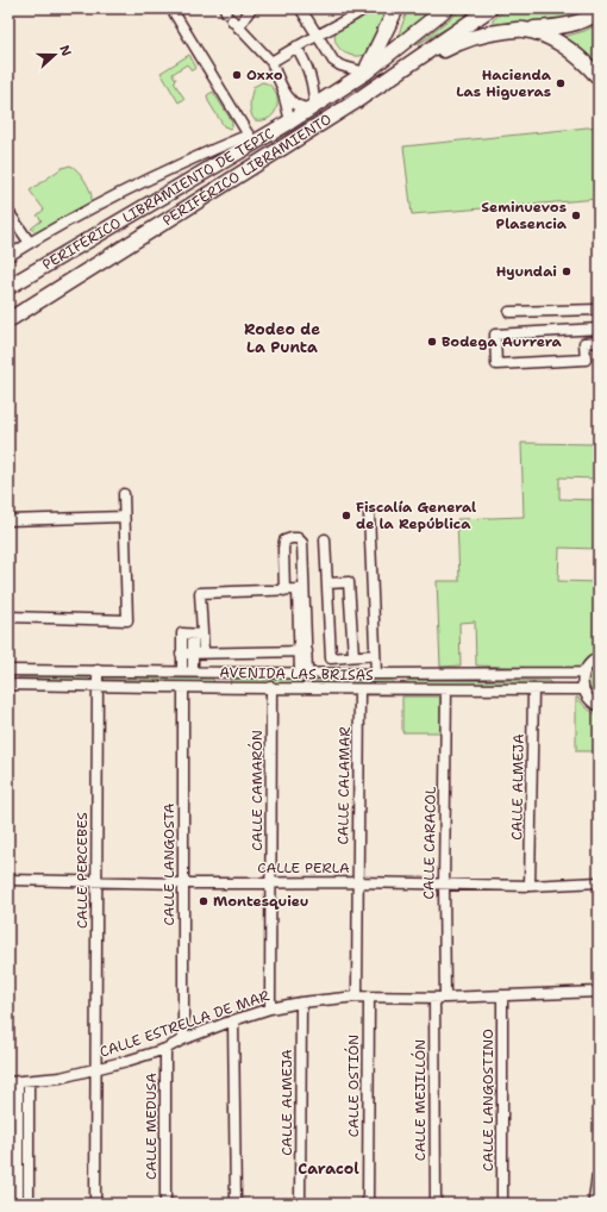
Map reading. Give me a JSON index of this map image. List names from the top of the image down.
{
  "streets": {
    "highway": ["PERIFÉRICO LIBRAMIENTO", "PERIFÉRICO LIBRAMIENTO DE TEPIC"],
    "street": [
      "AVENIDA LAS BRISAS",
      "CALLE CALAMAR",
      "CALLE ALMEJA",
      "CALLE CAMARÓN",
      "CALLE CARACOL",
      "CALLE LANGOSTA",
      "CALLE PERLA",
      "CALLE PERCEBES",
      "CALLE ESTRELLA DE MAR",
      "CALLE OSTIÓN",
      "CALLE MEJILLÓN",
      "CALLE LANGOSTINO",
      "CALLE MEDUSA"
    ]
  },
  "crossings": [
    ["AVENIDA LAS BRISAS", "CALLE CALAMAR"],
    ["AVENIDA LAS BRISAS", "CALLE ALMEJA"],
    ["AVENIDA LAS BRISAS", "CALLE CAMARÓN"],
    ["AVENIDA LAS BRISAS", "CALLE CARACOL"],
    ["AVENIDA LAS BRISAS", "CALLE LANGOSTA"],
    ["AVENIDA LAS BRISAS", "CALLE PERCEBES"],
    ["CALLE CALAMAR", "CALLE PERLA"],
    ["CALLE CALAMAR", "CALLE ESTRELLA DE MAR"],
    ["CALLE ALMEJA", "CALLE PERLA"],
    ["CALLE ALMEJA", "CALLE ESTRELLA DE MAR"],
    ["CALLE CAMARÓN", "CALLE PERLA"],
    ["CALLE CAMARÓN", "CALLE ESTRELLA DE MAR"],
    ["CALLE CARACOL", "CALLE PERLA"],
    ["CALLE CARACOL", "CALLE ESTRELLA DE MAR"],
    ["CALLE LANGOSTA", "CALLE PERLA"],
    ["CALLE LANGOSTA", "CALLE ESTRELLA DE MAR"],
    ["CALLE PERLA", "CALLE PERCEBES"],
    ["CALLE PERCEBES", "CALLE ESTRELLA DE MAR"],
    ["CALLE ESTRELLA DE MAR", "CALLE OSTIÓN"],
    ["CALLE ESTRELLA DE MAR", "CALLE MEJILLÓN"],
    ["CALLE ESTRELLA DE MAR", "CALLE LANGOSTINO"],
    ["CALLE ESTRELLA DE MAR", "CALLE MEDUSA"]
  ],
  "districts": ["Rodeo de La Punta", "Caracol"],
  "places": [
    "Oxxo",
    "Hacienda Las Higueras",
    "Seminuevos Plasencia",
    "Hyundai",
    "Bodega Aurrera",
    "Fiscalía General de la República",
    "Montesquieu"
  ],
  "north": "right"
}
